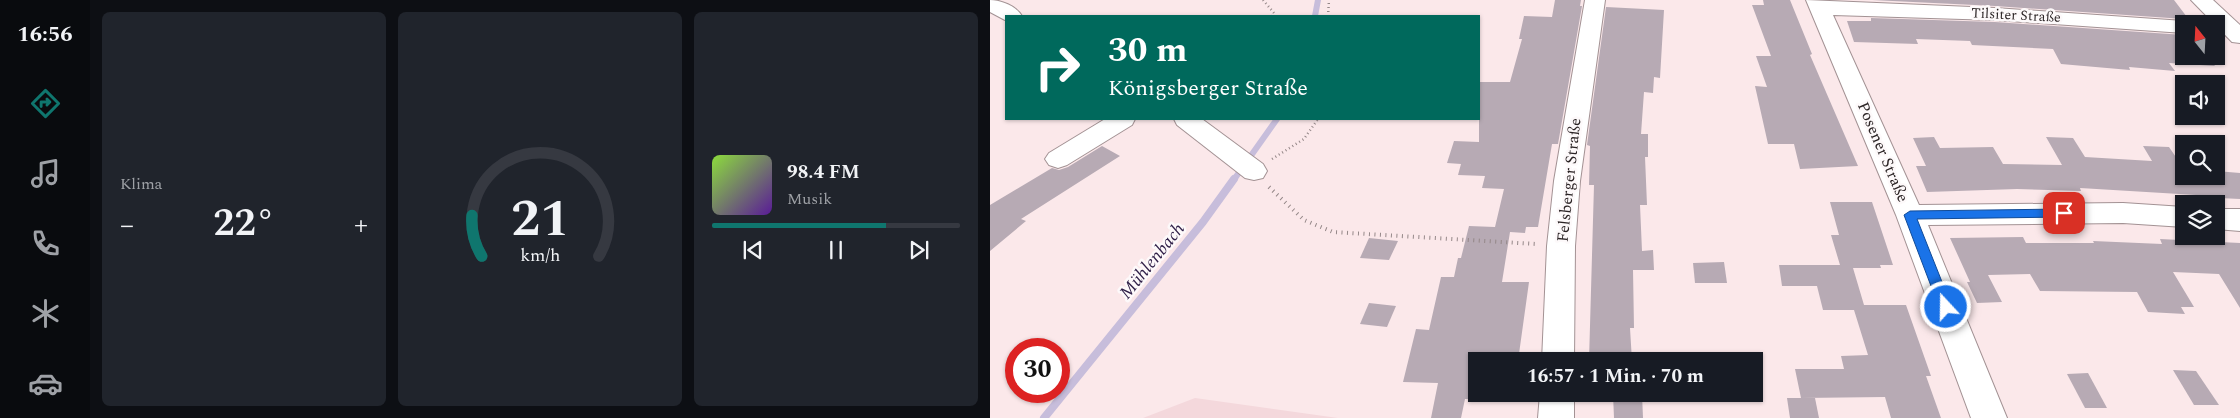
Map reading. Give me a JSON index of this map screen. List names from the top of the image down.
{
  "streets": {
    "street": ["Tilsiter Straße", "Posener Straße", "Felsberger Straße"]
  },
  "crossings": [
    ["Tilsiter Straße", "Posener Straße"]
  ],
  "water": ["Mühlenbach"],
  "north": "top",
  "page": {
    "tabs": "16:56",
    "tile": "Klima",
    "turn": ["30 m", "Königsberger Straße"],
    "song": ["98.4 FM", "Musik"],
    "heat": ["−", "22°", "+"],
    "limit": "30",
    "trip": "16:57 · 1 Min. · 70 m",
    "gauge": ["21", "km/h"]
  }
}
